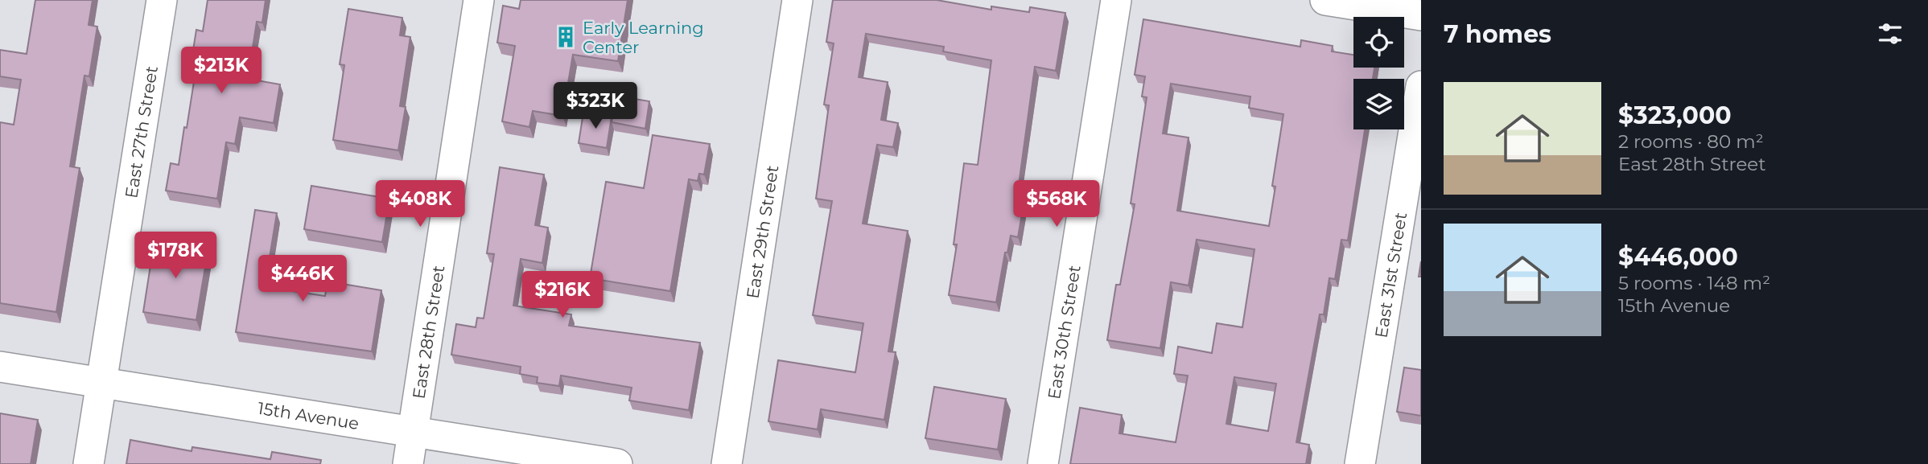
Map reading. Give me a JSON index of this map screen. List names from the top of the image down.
{
  "streets": {
    "street": [
      "East 27th Street",
      "East 29th Street",
      "East 31st Street",
      "East 28th Street",
      "East 30th Street",
      "15th Avenue"
    ]
  },
  "crossings": [
    ["East 27th Street", "15th Avenue"],
    ["East 28th Street", "15th Avenue"]
  ],
  "places": {
    "building": ["Early Learning Center"]
  },
  "page": {
    "heading": "7 homes",
    "price": [
      "$213K",
      "$323K",
      "$408K",
      "$568K",
      "$178K",
      "$446K",
      "$216K"
    ],
    "list": [
      {
        "name": "$323,000",
        "note": "2 rooms · 80 m² · East 28th Street"
      },
      {
        "name": "$446,000",
        "note": "5 rooms · 148 m² · 15th Avenue"
      }
    ]
  }
}
